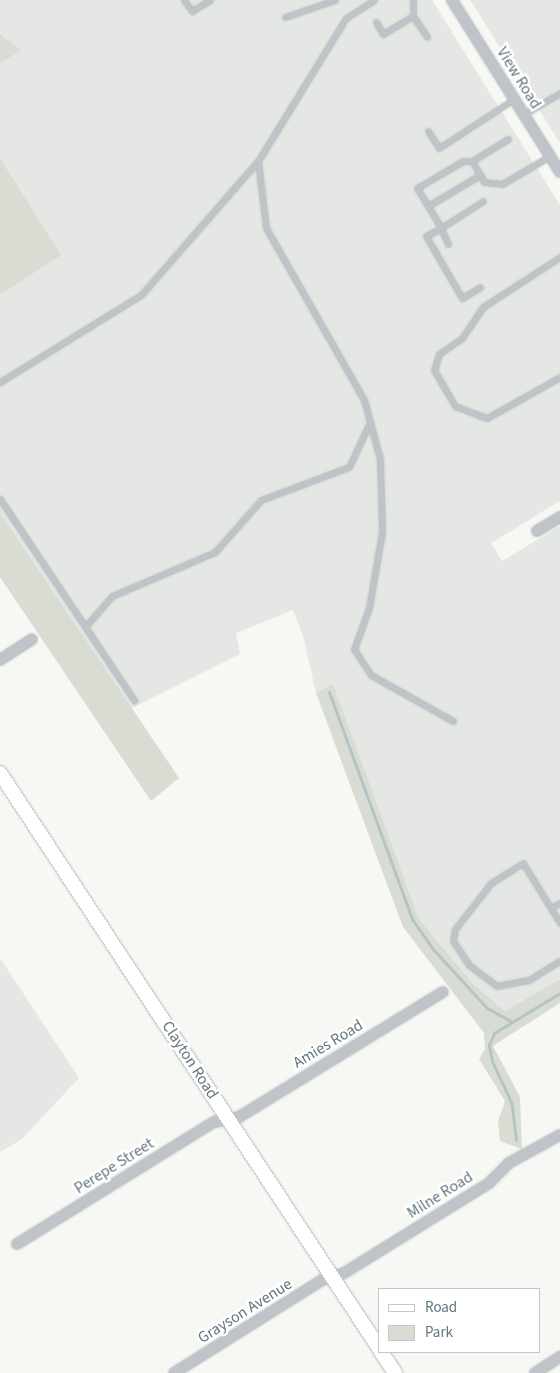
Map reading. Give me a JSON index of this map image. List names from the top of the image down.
{
  "streets": {
    "main road": ["Clayton Road"],
    "street": [
      "View Road",
      "Amies Road",
      "Perepe Street",
      "Milne Road",
      "Grayson Avenue"
    ]
  },
  "crossings": [
    ["Amies Road", "Clayton Road"],
    ["Amies Road", "Perepe Street"],
    ["Clayton Road", "Perepe Street"],
    ["Clayton Road", "Milne Road"],
    ["Clayton Road", "Grayson Avenue"],
    ["Milne Road", "Grayson Avenue"]
  ],
  "legend": ["Road", "Park"]
}
